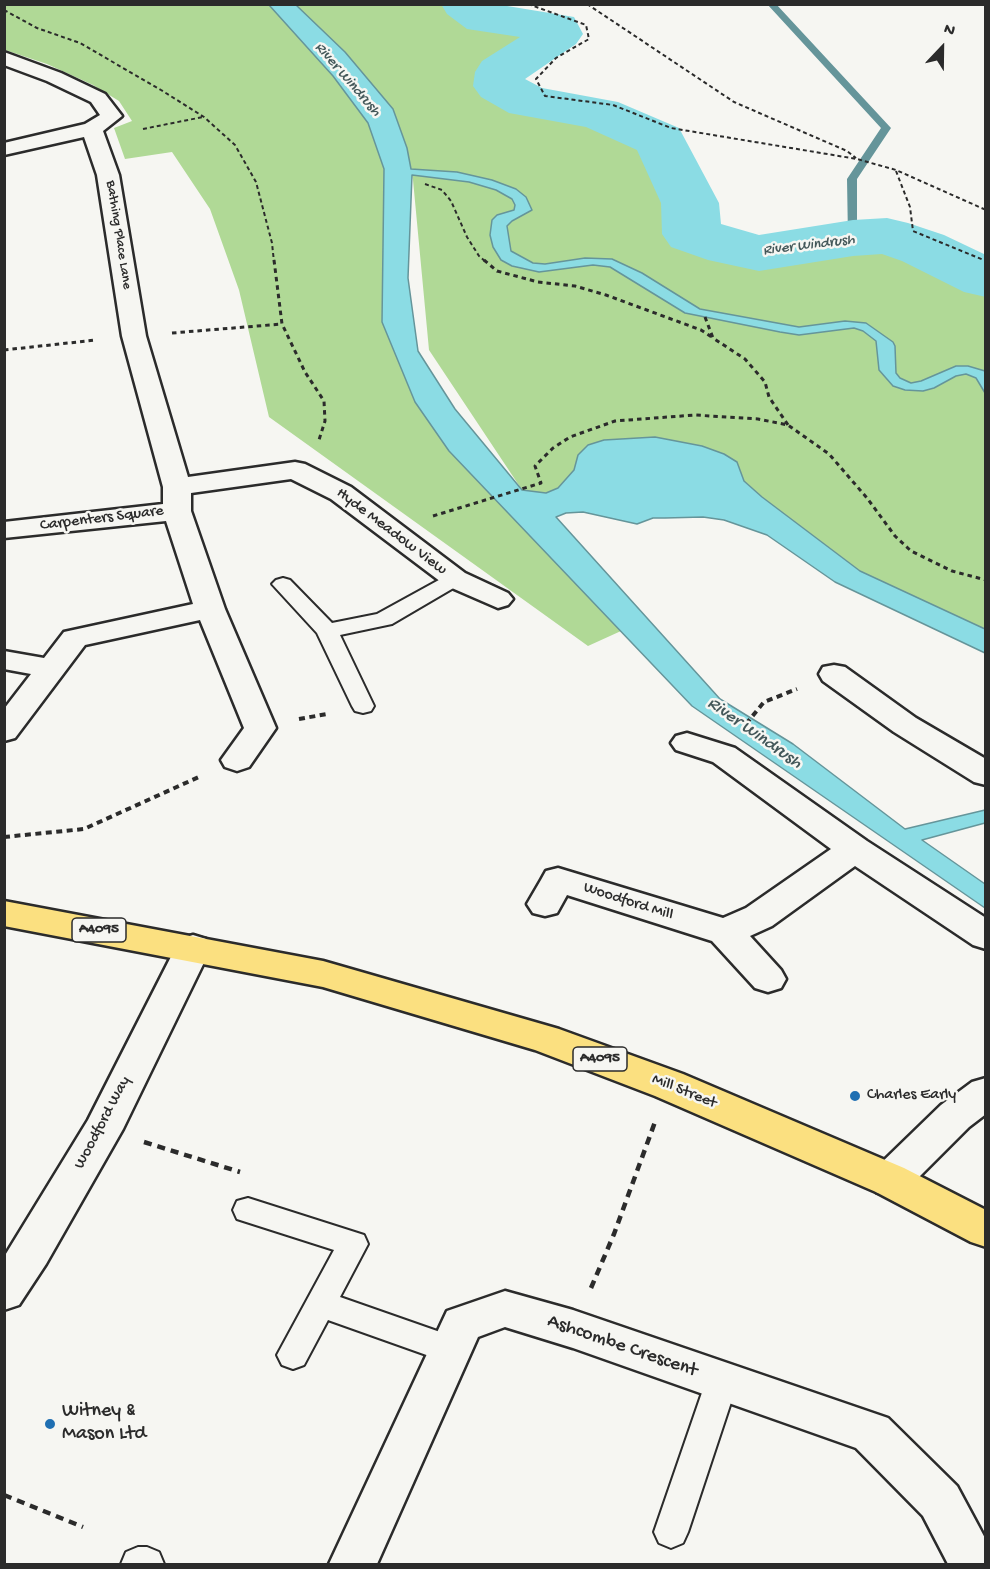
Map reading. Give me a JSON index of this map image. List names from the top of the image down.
{
  "streets": {
    "main road": ["A4095", "Mill Street"],
    "street": [
      "Bathing Place Lane",
      "Carpenters Square",
      "Hyde Meadow View",
      "Woodford Mill",
      "Woodford Way",
      "Ashcombe Crescent"
    ]
  },
  "crossings": [
    ["Bathing Place Lane", "Carpenters Square"],
    ["A4095", "Mill Street"],
    ["A4095", "Woodford Way"],
    ["Mill Street", "Woodford Way"]
  ],
  "water": ["River Windrush"],
  "places": ["Charles Early", "Witney & Mason Ltd"],
  "north": "top"
}
